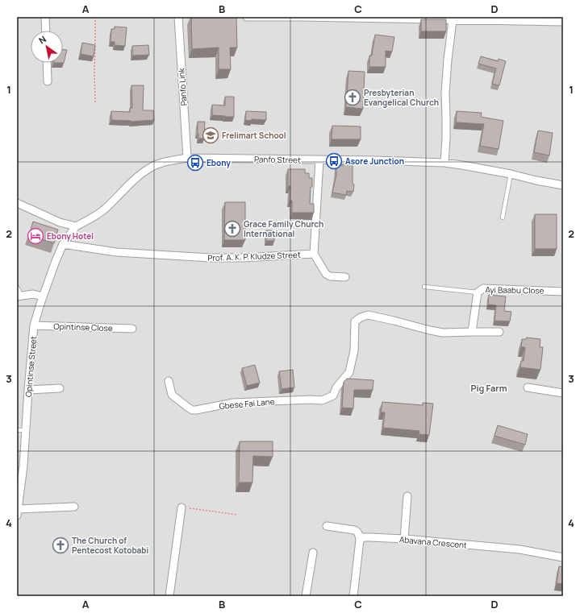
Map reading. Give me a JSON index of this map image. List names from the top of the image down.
{
  "streets": {
    "street": [
      "Panfo Link",
      "Panfo Street",
      "Prof. A. K. P. Kludze Street",
      "Ayi Baabu Close",
      "Opintinse Close",
      "Opintinse Street",
      "Gbese Fai Lane",
      "Abavana Crescent"
    ]
  },
  "crossings": [
    ["Panfo Link", "Panfo Street"],
    ["Panfo Street", "Opintinse Street"],
    ["Prof. A. K. P. Kludze Street", "Opintinse Street"],
    ["Ayi Baabu Close", "Gbese Fai Lane"],
    ["Opintinse Close", "Opintinse Street"]
  ],
  "districts": ["Pig Farm"],
  "places": {
    "church": ["Presbyterian Evangelical Church", "Grace Family Church International", "The Church of Pentecost Kotobabi"],
    "school or university": ["Frelimart School"],
    "bus stop": ["Asore Junction", "Ebony"],
    "hotel": ["Ebony Hotel"]
  },
  "north": "top left",
  "grid": {
    "columns": [
      "A",
      "B",
      "C",
      "D"
    ],
    "rows": [
      "1",
      "2",
      "3",
      "4"
    ]
  }
}
